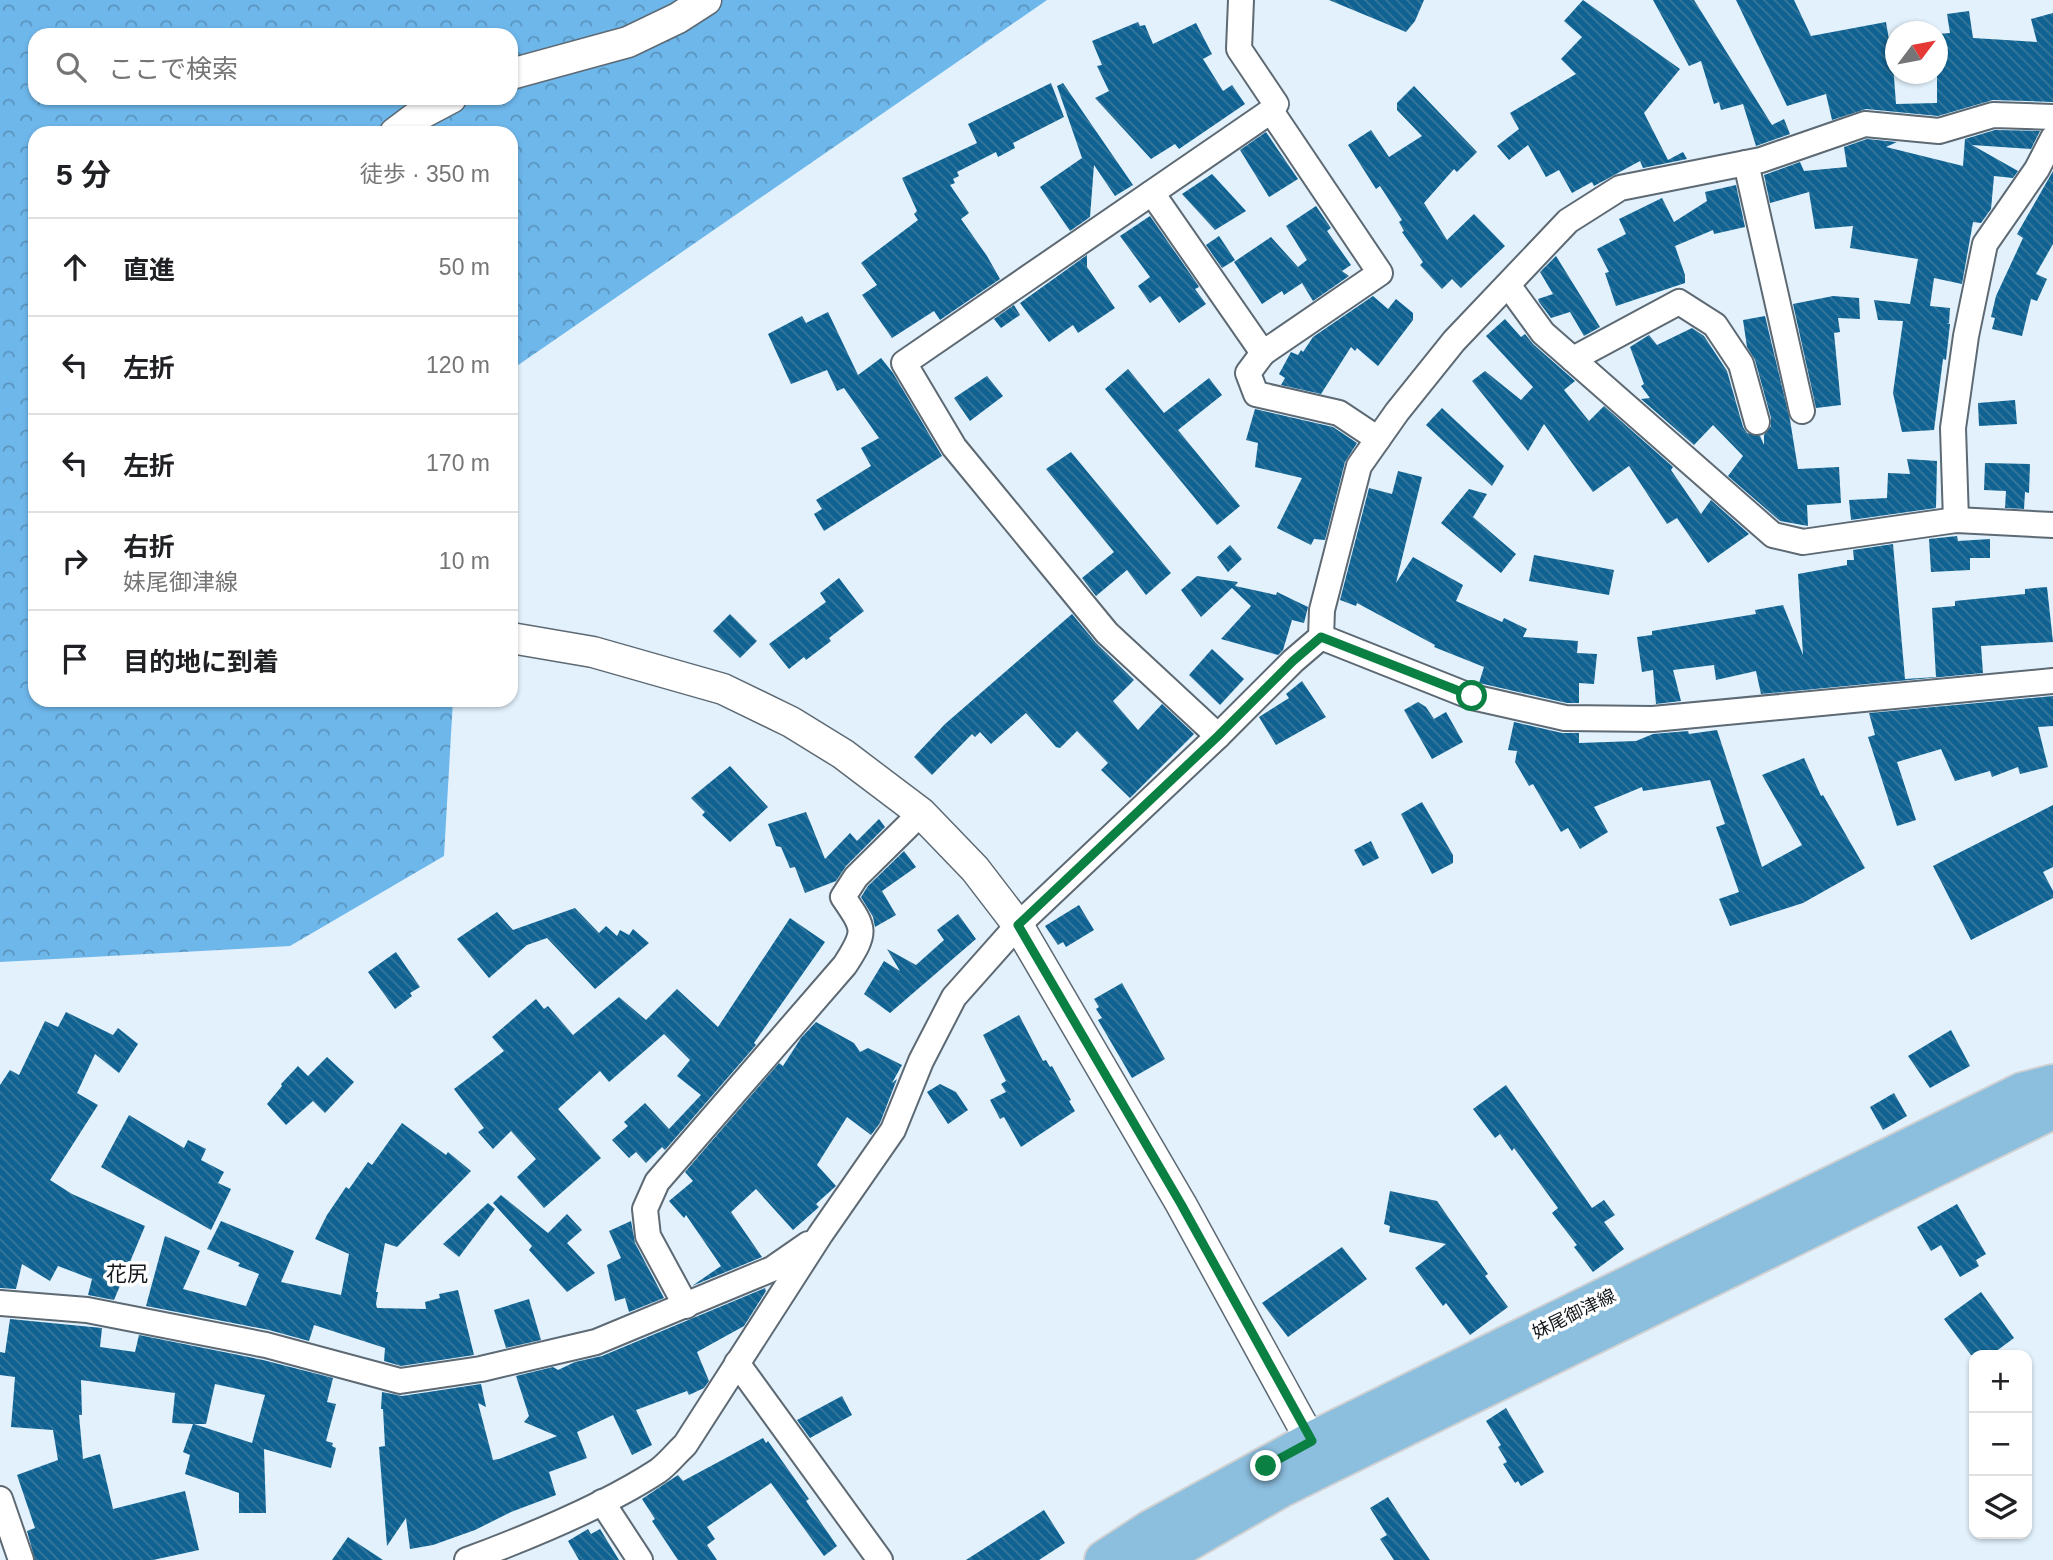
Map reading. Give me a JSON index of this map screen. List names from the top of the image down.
{
  "streets": {
    "main road": ["妹尾御津線"]
  },
  "districts": ["花尻"],
  "north": "top right",
  "page": {
    "search": "ここで検索",
    "heading": ["5 分", "徒歩 · 350 m"],
    "list": [
      ["直進", "50 m"],
      ["左折", "120 m"],
      ["左折", "170 m"],
      ["右折", "妹尾御津線", "10 m"],
      "目的地に到着"
    ],
    "map_buttons": ["+", "−"]
  }
}
